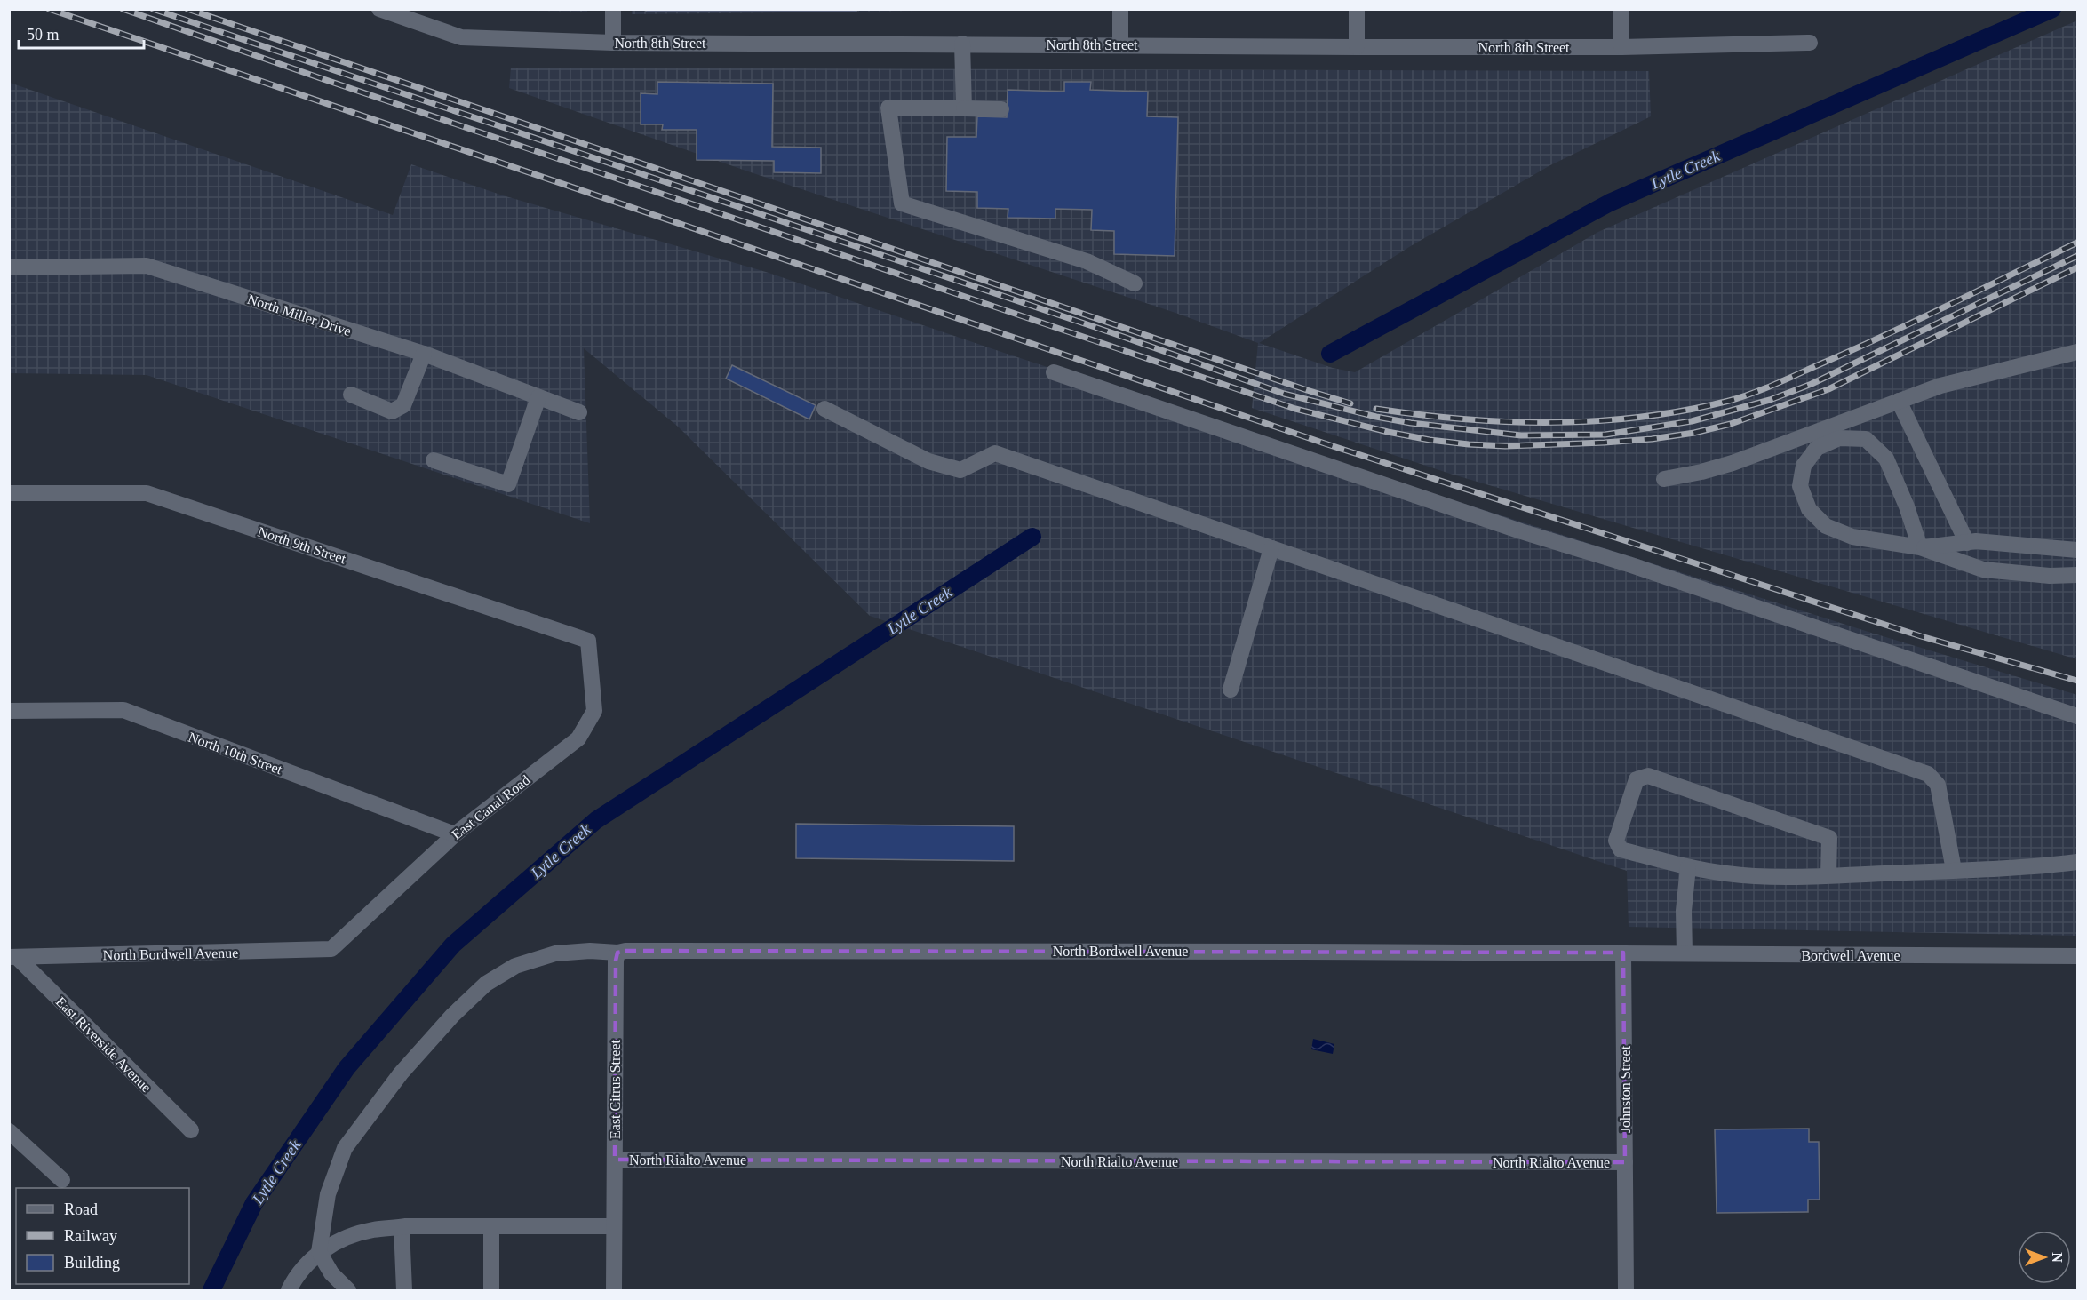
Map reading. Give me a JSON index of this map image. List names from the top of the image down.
{
  "streets": {
    "street": [
      "North 8th Street",
      "North Miller Drive",
      "North 9th Street",
      "North 10th Street",
      "East Canal Road",
      "North Bordwell Avenue",
      "Bordwell Avenue",
      "East Riverside Avenue",
      "East Citrus Street",
      "Johnston Street",
      "North Rialto Avenue"
    ]
  },
  "crossings": [
    ["North 9th Street", "East Canal Road"],
    ["North 10th Street", "East Canal Road"],
    ["East Canal Road", "North Bordwell Avenue"],
    ["North Bordwell Avenue", "Bordwell Avenue"],
    ["North Bordwell Avenue", "East Riverside Avenue"],
    ["North Bordwell Avenue", "East Citrus Street"],
    ["North Bordwell Avenue", "Johnston Street"],
    ["Bordwell Avenue", "Johnston Street"],
    ["East Citrus Street", "North Rialto Avenue"],
    ["Johnston Street", "North Rialto Avenue"]
  ],
  "water": ["Lytle Creek"],
  "legend": ["Road", "Railway", "Building"],
  "scale_bar": "50 m",
  "north": "right"
}
